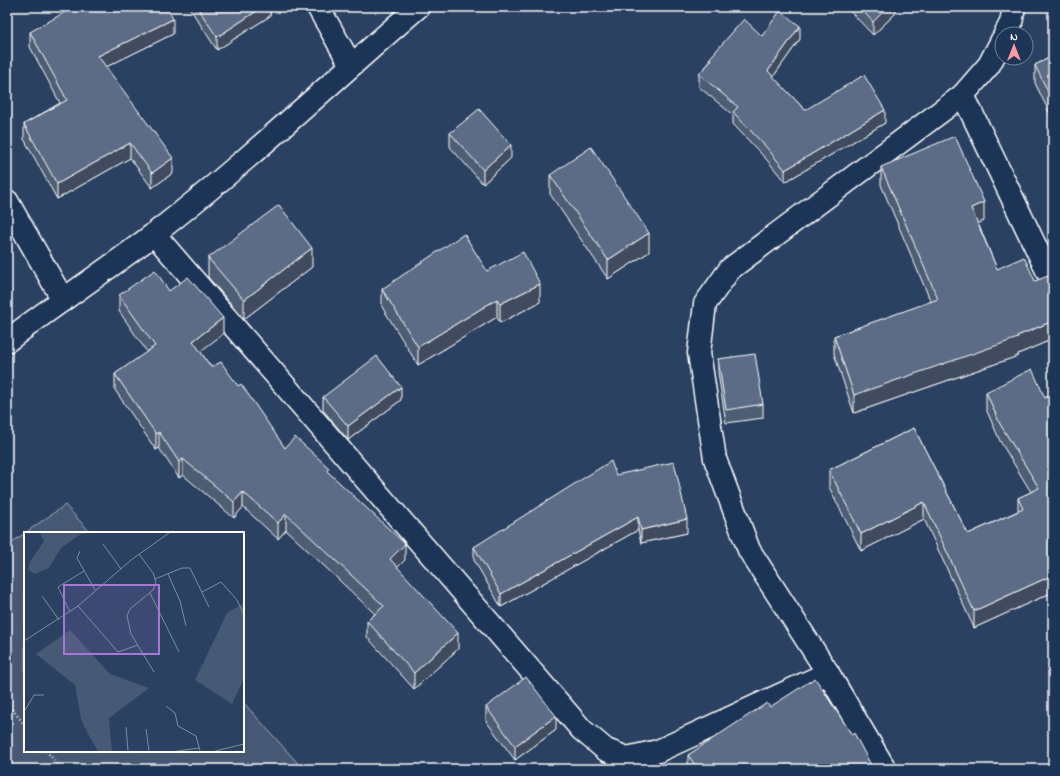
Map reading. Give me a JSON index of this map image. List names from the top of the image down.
{
  "north": "top"
}
